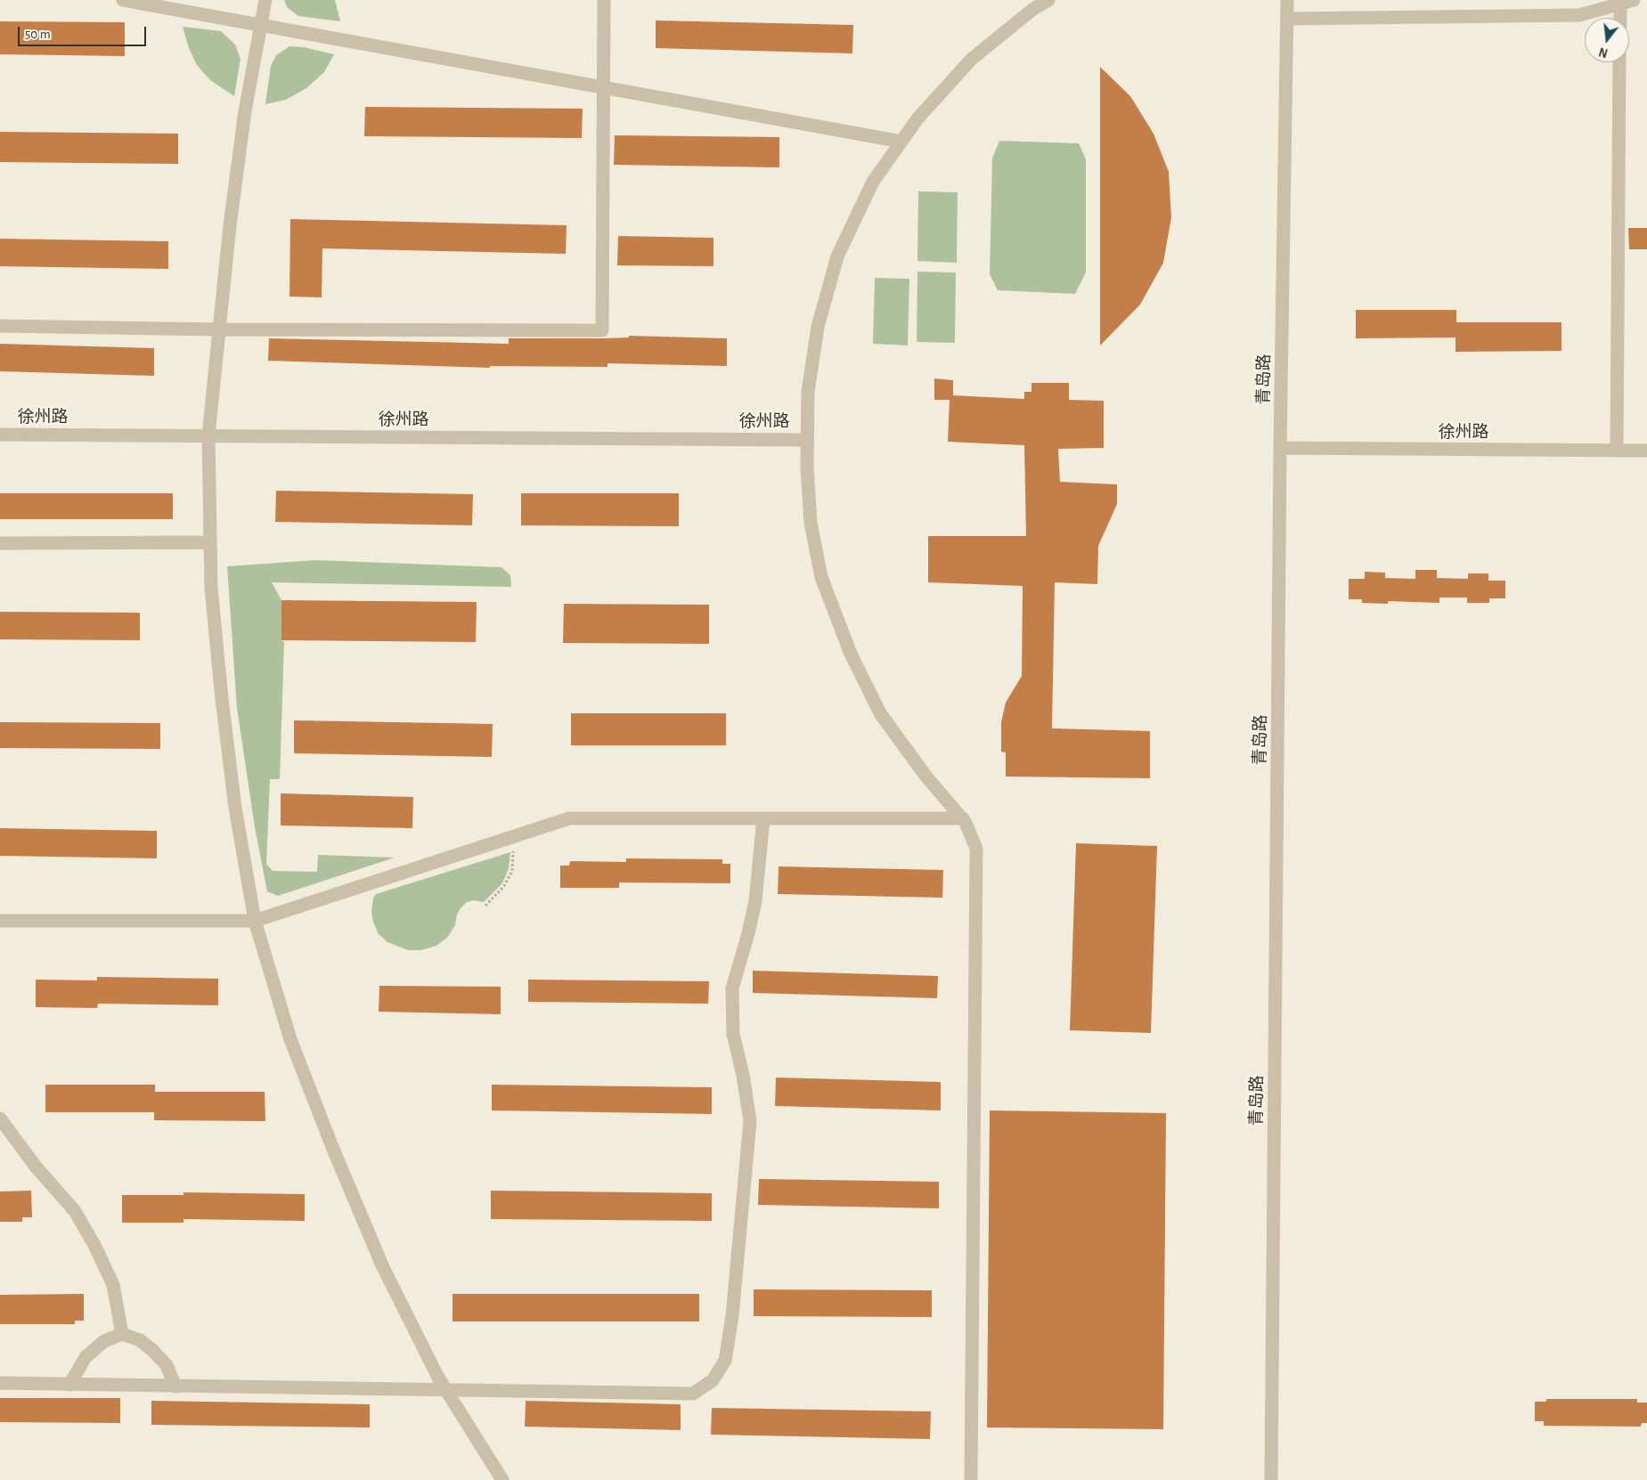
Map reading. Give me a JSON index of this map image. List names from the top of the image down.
{
  "streets": {
    "street": ["青岛路", "徐州路"]
  },
  "crossings": [
    ["青岛路", "徐州路"]
  ],
  "scale_bar": "50 m",
  "north": "bottom"
}
